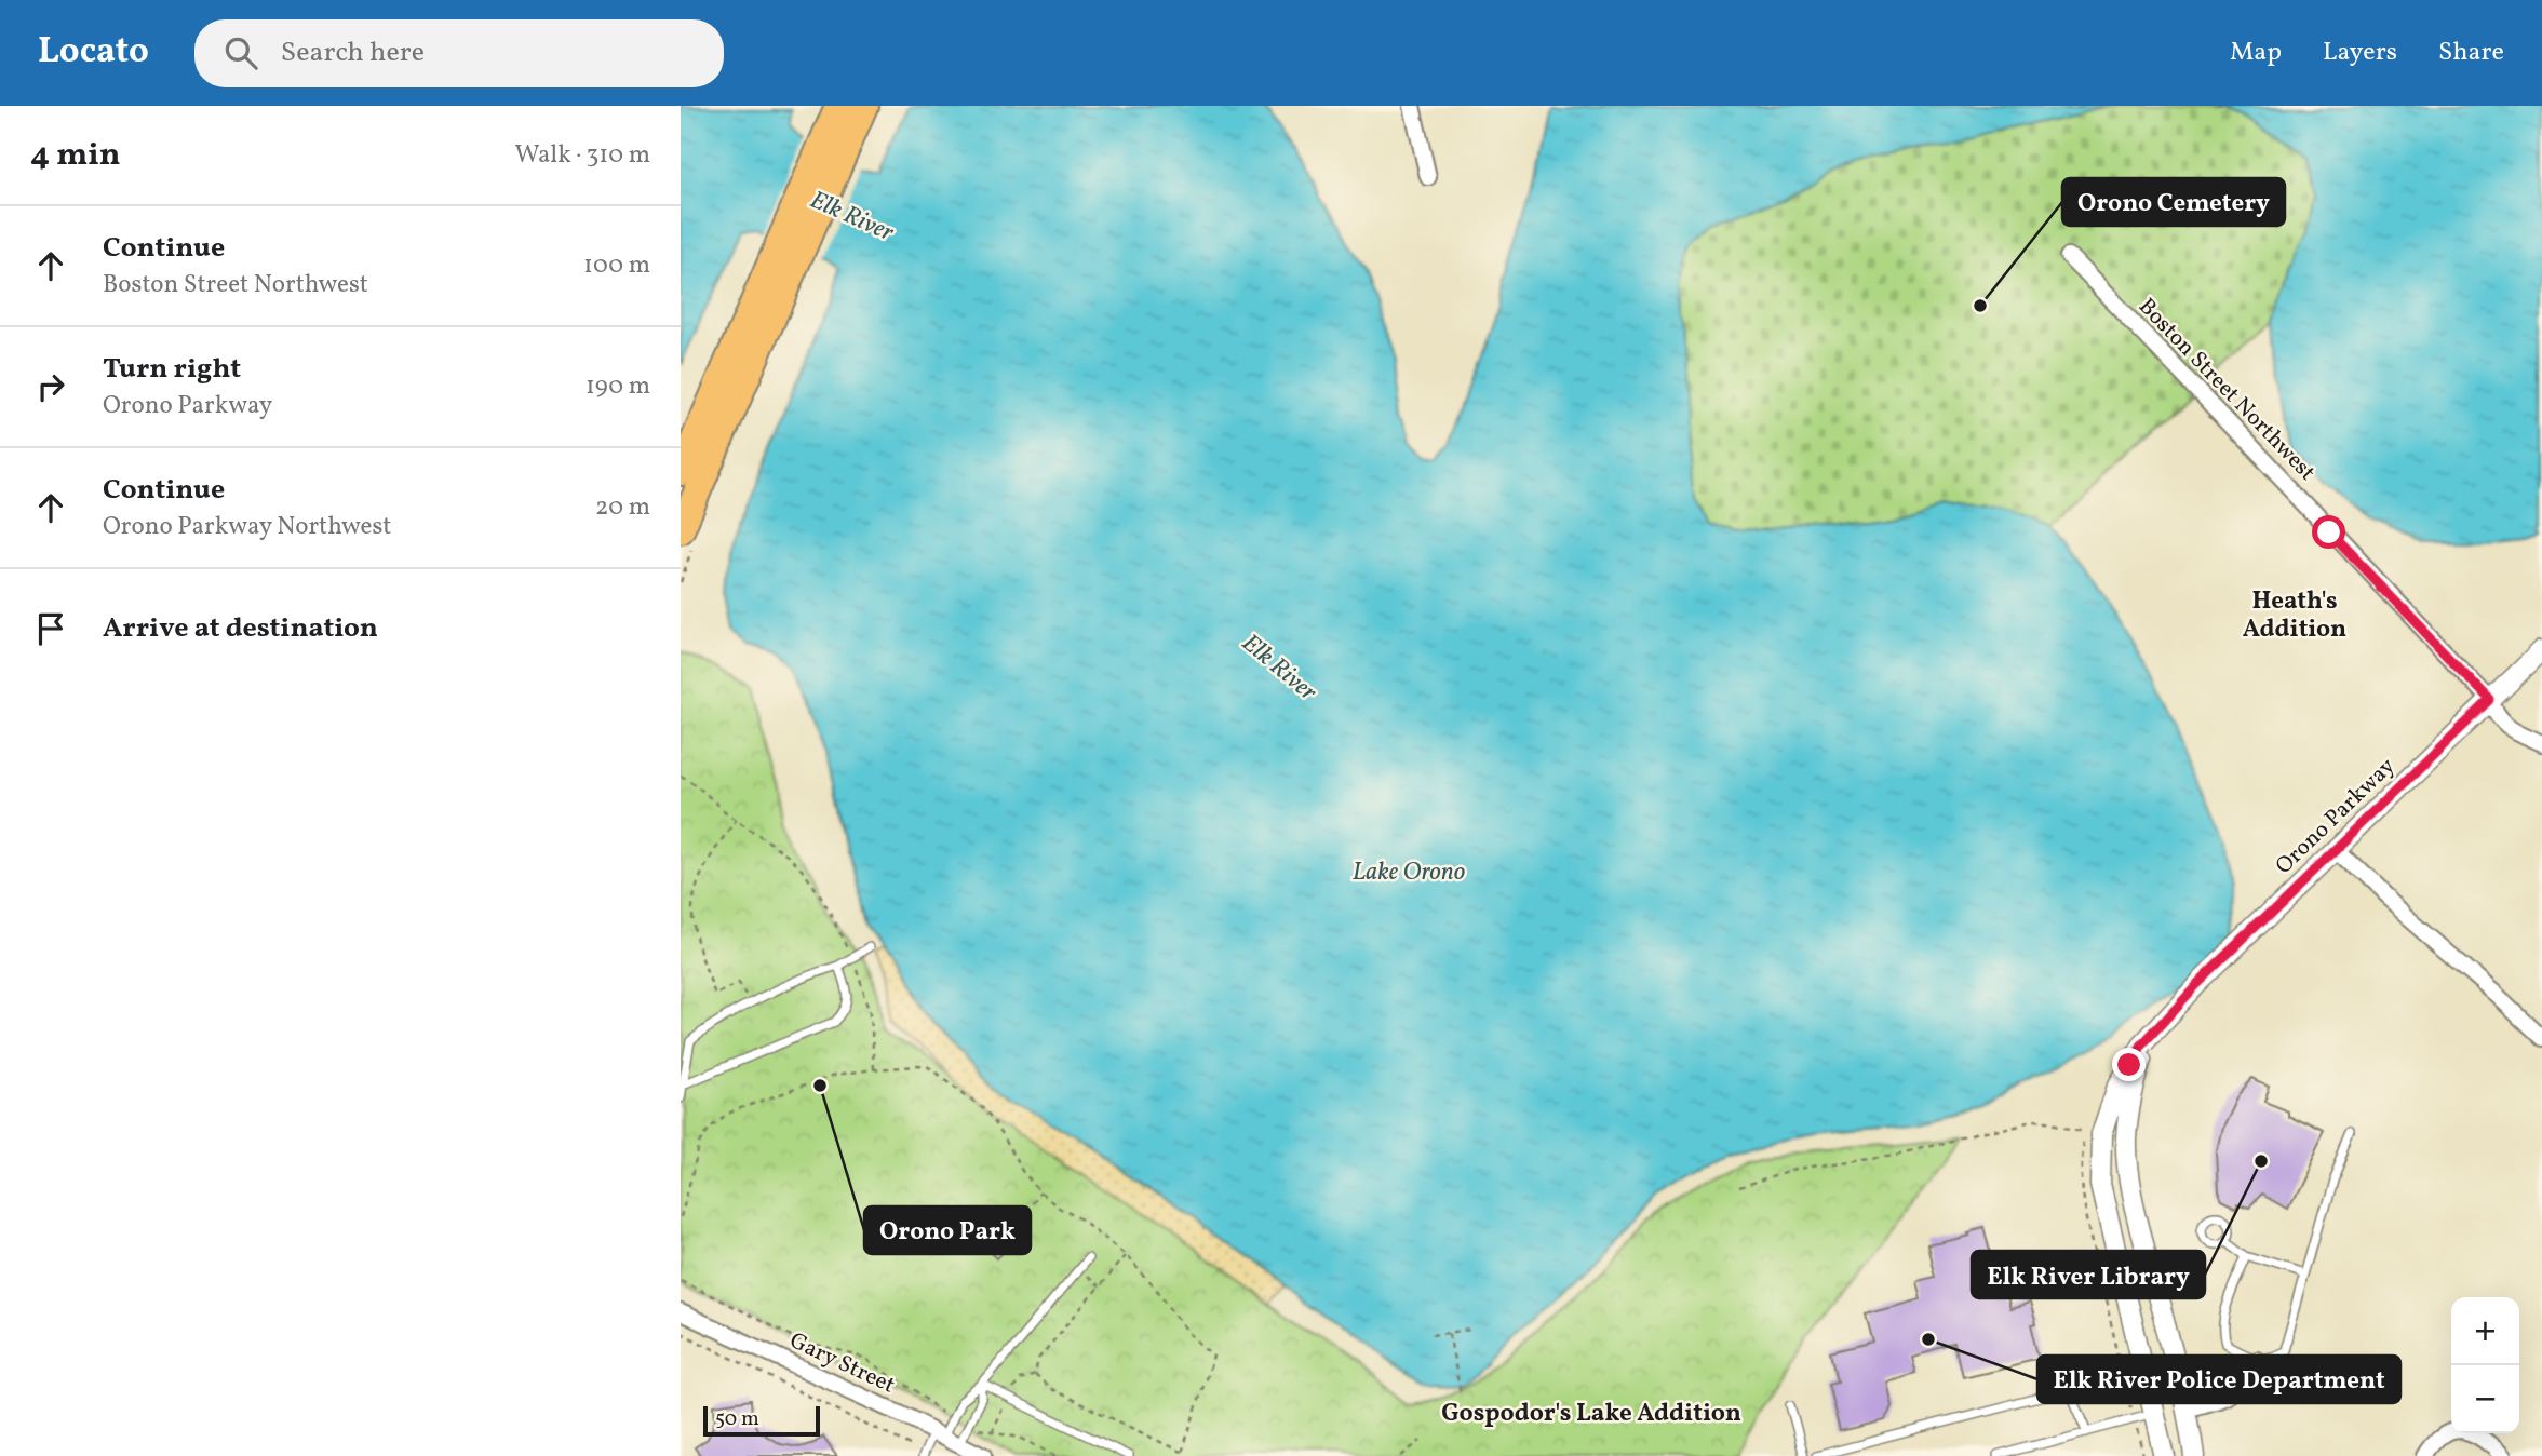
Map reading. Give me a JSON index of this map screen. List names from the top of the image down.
{
  "streets": {
    "street": ["Boston Street Northwest", "Orono Parkway", "Gary Street"]
  },
  "crossings": [
    ["Boston Street Northwest", "Orono Parkway"]
  ],
  "districts": ["Heath's Addition", "Gospodor's Lake Addition"],
  "water": ["Elk River", "Lake Orono"],
  "places": [
    "Orono Cemetery",
    "Orono Park",
    "Elk River Library",
    "Elk River Police Department"
  ],
  "scale_bar": "50 m",
  "page": {
    "header": "Locato",
    "search": "Search here",
    "nav": ["Map", "Layers", "Share"],
    "heading": ["4 min", "Walk · 310 m"],
    "list": [
      ["Continue", "Boston Street Northwest", "100 m"],
      ["Turn right", "Orono Parkway", "190 m"],
      ["Continue", "Orono Parkway Northwest", "20 m"],
      "Arrive at destination"
    ],
    "map_buttons": ["+", "−"],
    "scale": "50 m"
  }
}
